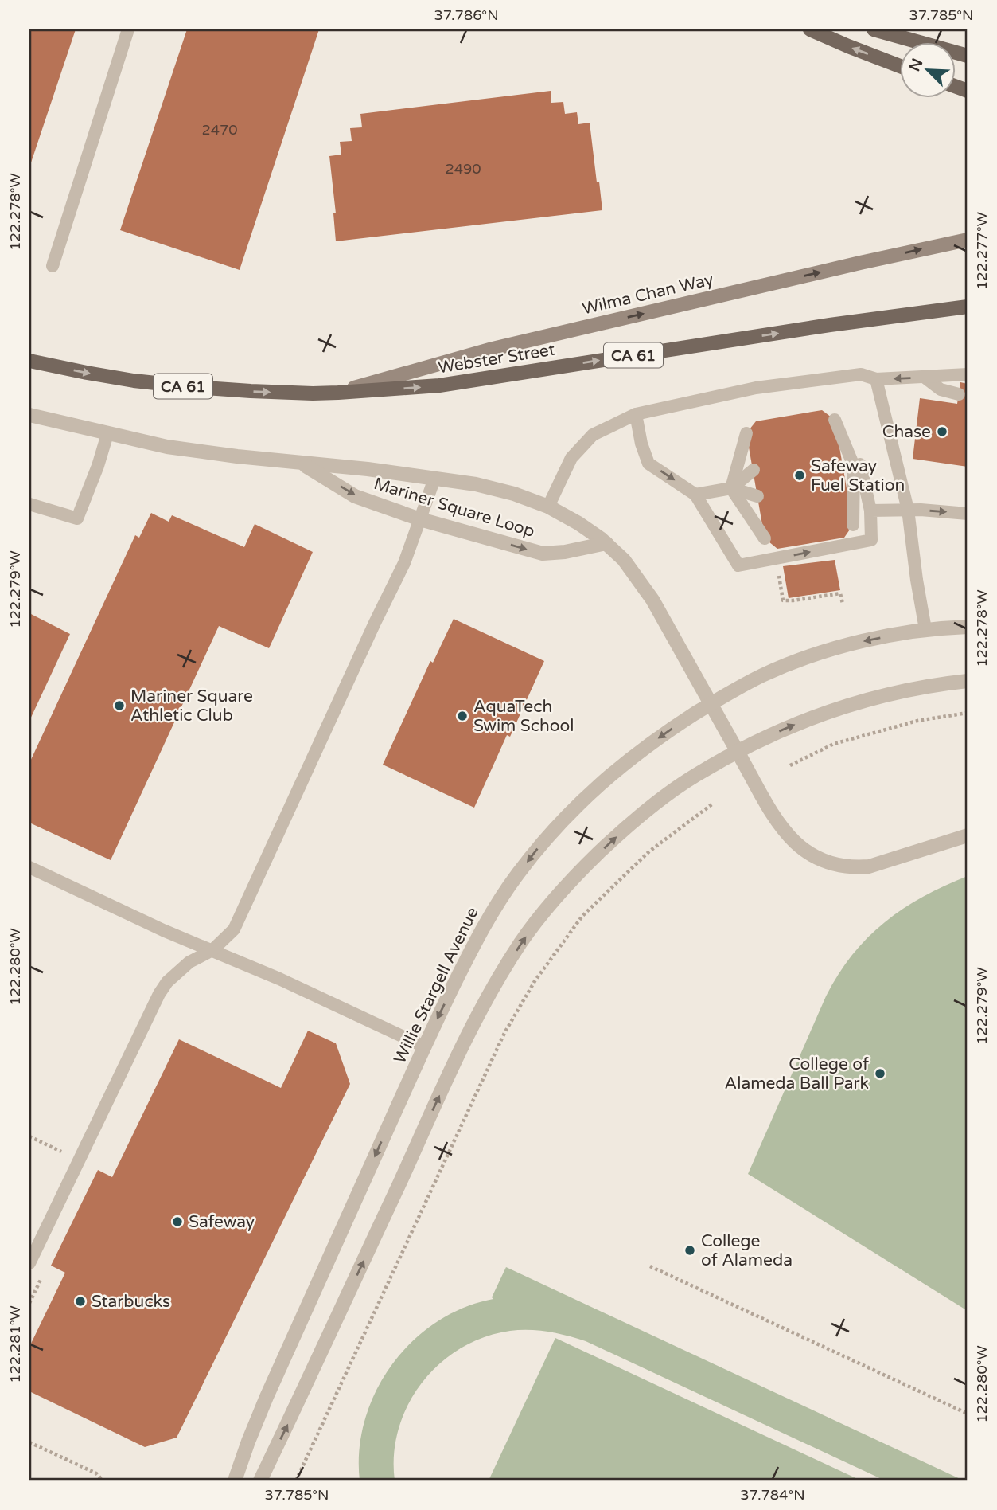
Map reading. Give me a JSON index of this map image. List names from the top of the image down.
{
  "streets": {
    "main road": ["Wilma Chan Way", "CA 61", "Webster Street"],
    "street": ["Mariner Square Loop", "Willie Stargell Avenue"]
  },
  "crossings": [
    ["Wilma Chan Way", "Webster Street"],
    ["Mariner Square Loop", "Willie Stargell Avenue"]
  ],
  "one_way": ["Wilma Chan Way", "Webster Street"],
  "places": [
    "Chase",
    "Safeway Fuel Station",
    "Mariner Square Athletic Club",
    "AquaTech Swim School",
    "College of Alameda Ball Park",
    "Safeway",
    "College of Alameda",
    "Starbucks"
  ],
  "house_numbers": ["2470", "2490"],
  "north": "top left",
  "coordinates": [
    "37.786°N",
    "37.785°N",
    "122.278°W",
    "122.277°W",
    "122.279°W",
    "122.280°W",
    "122.281°W",
    "37.784°N"
  ]
}
